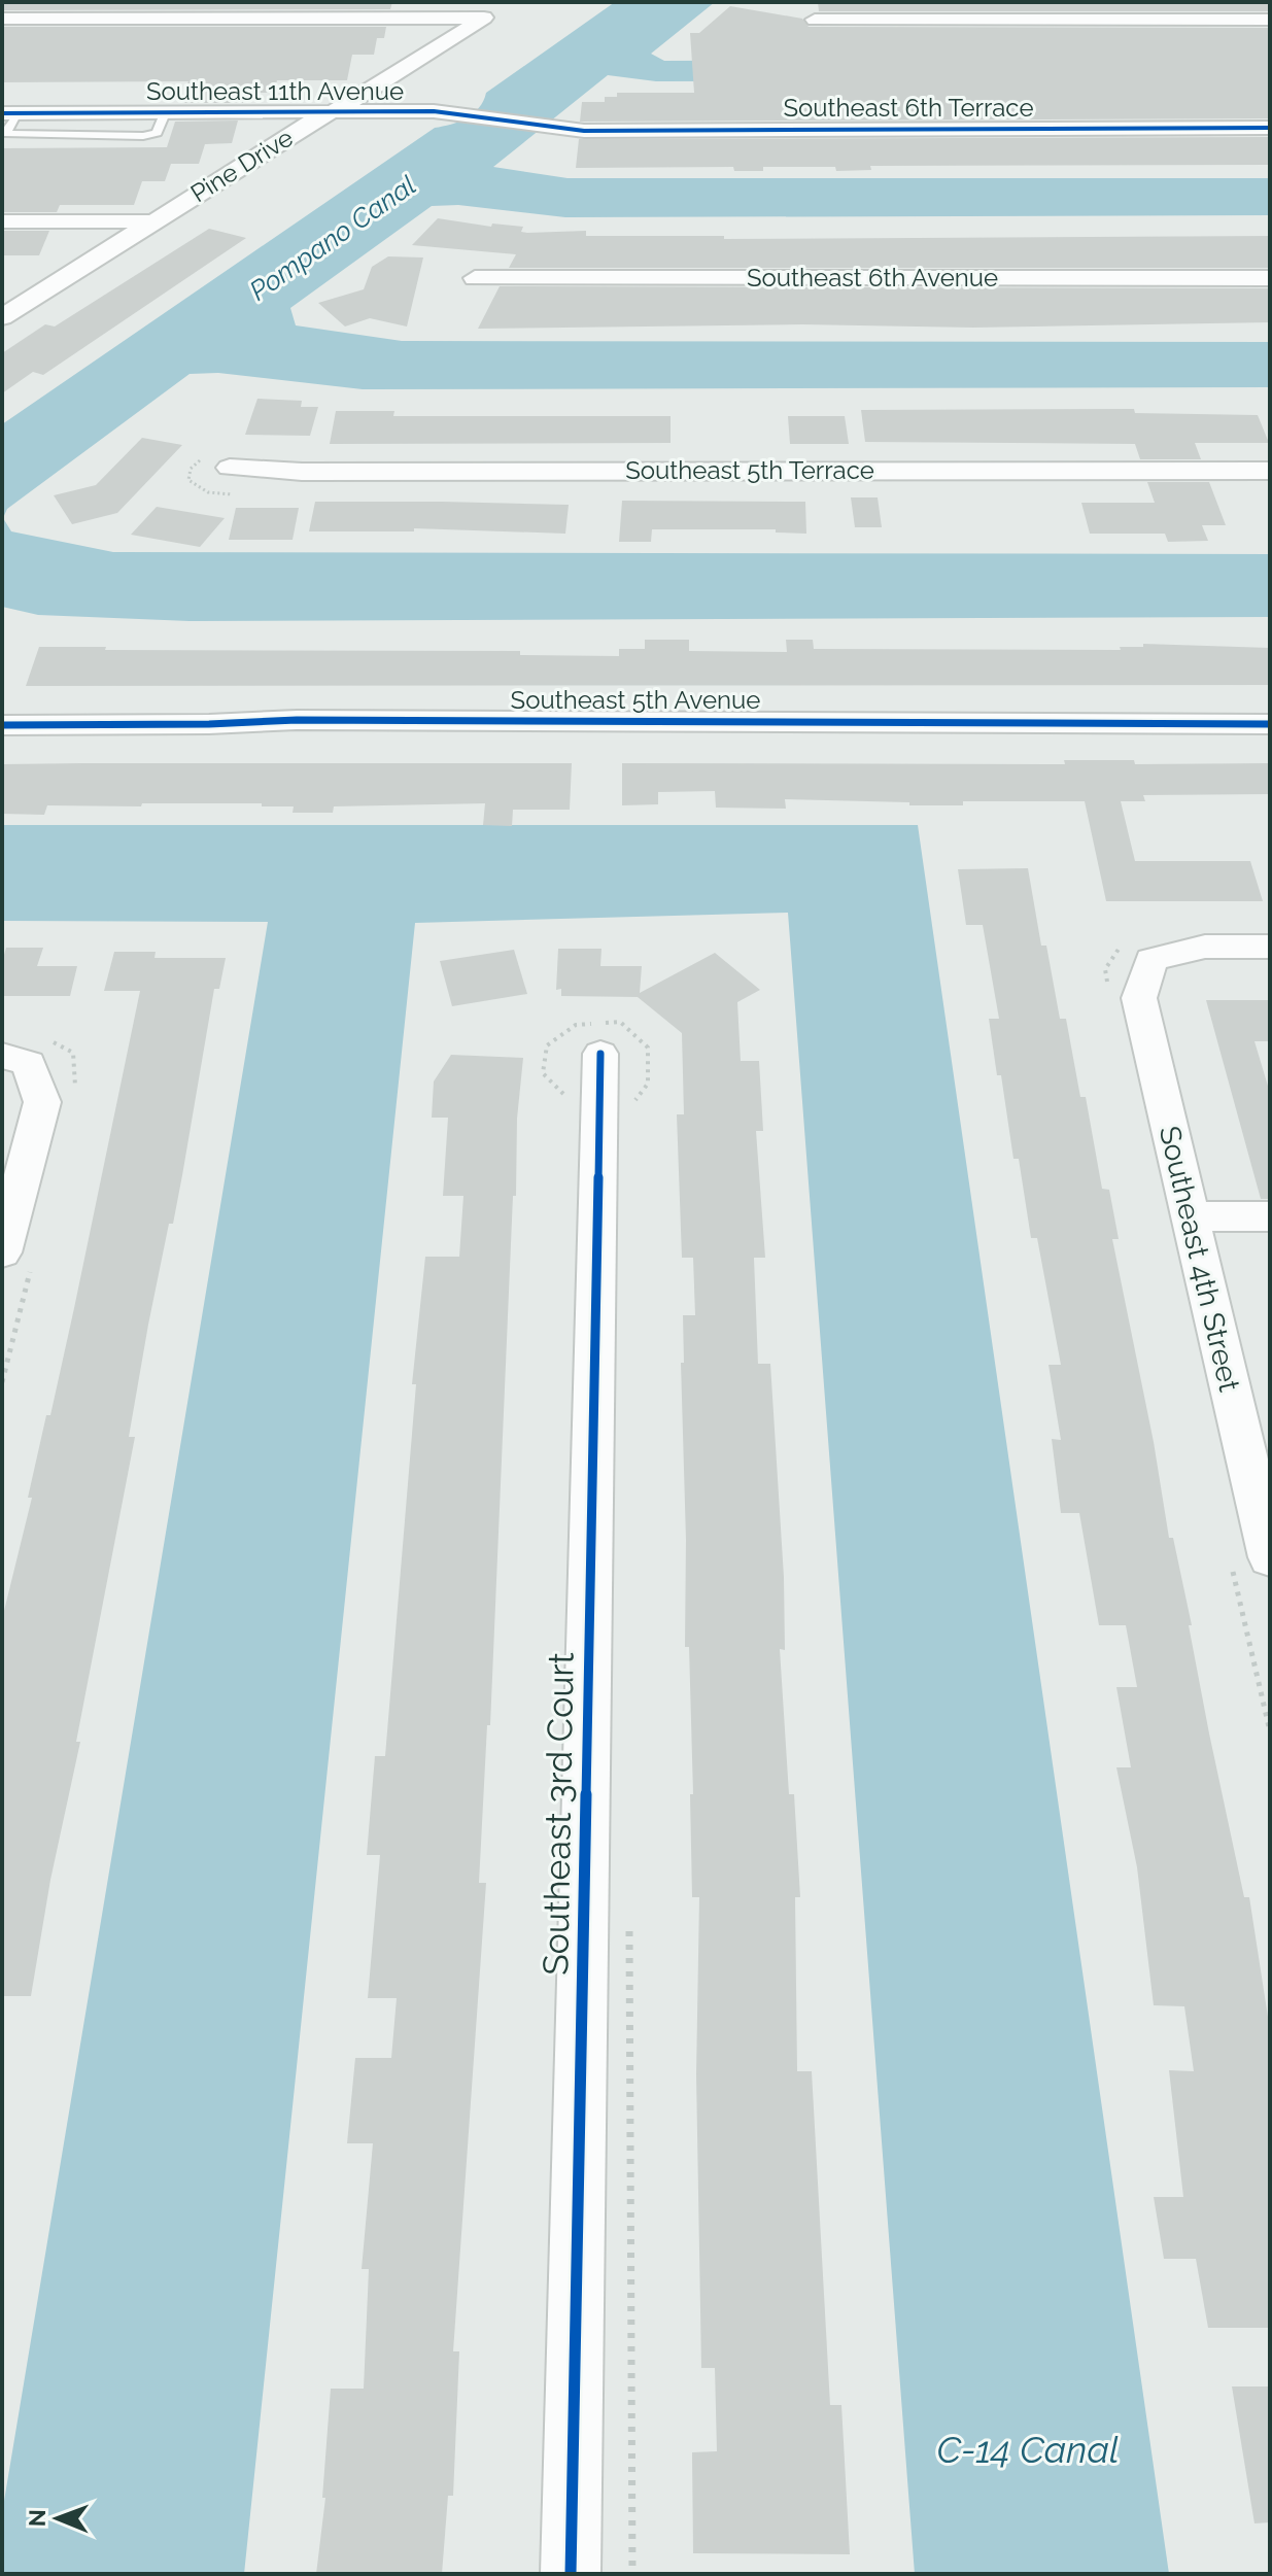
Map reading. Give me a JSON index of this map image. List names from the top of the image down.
{
  "streets": {
    "street": [
      "Southeast 11th Avenue",
      "Southeast 6th Terrace",
      "Pine Drive",
      "Southeast 6th Avenue",
      "Southeast 5th Terrace",
      "Southeast 5th Avenue",
      "Southeast 4th Street",
      "Southeast 3rd Court"
    ]
  },
  "crossings": [
    ["Southeast 11th Avenue", "Southeast 6th Terrace"],
    ["Southeast 11th Avenue", "Pine Drive"]
  ],
  "water": ["Pompano Canal", "C-14 Canal"],
  "north": "left"
}
